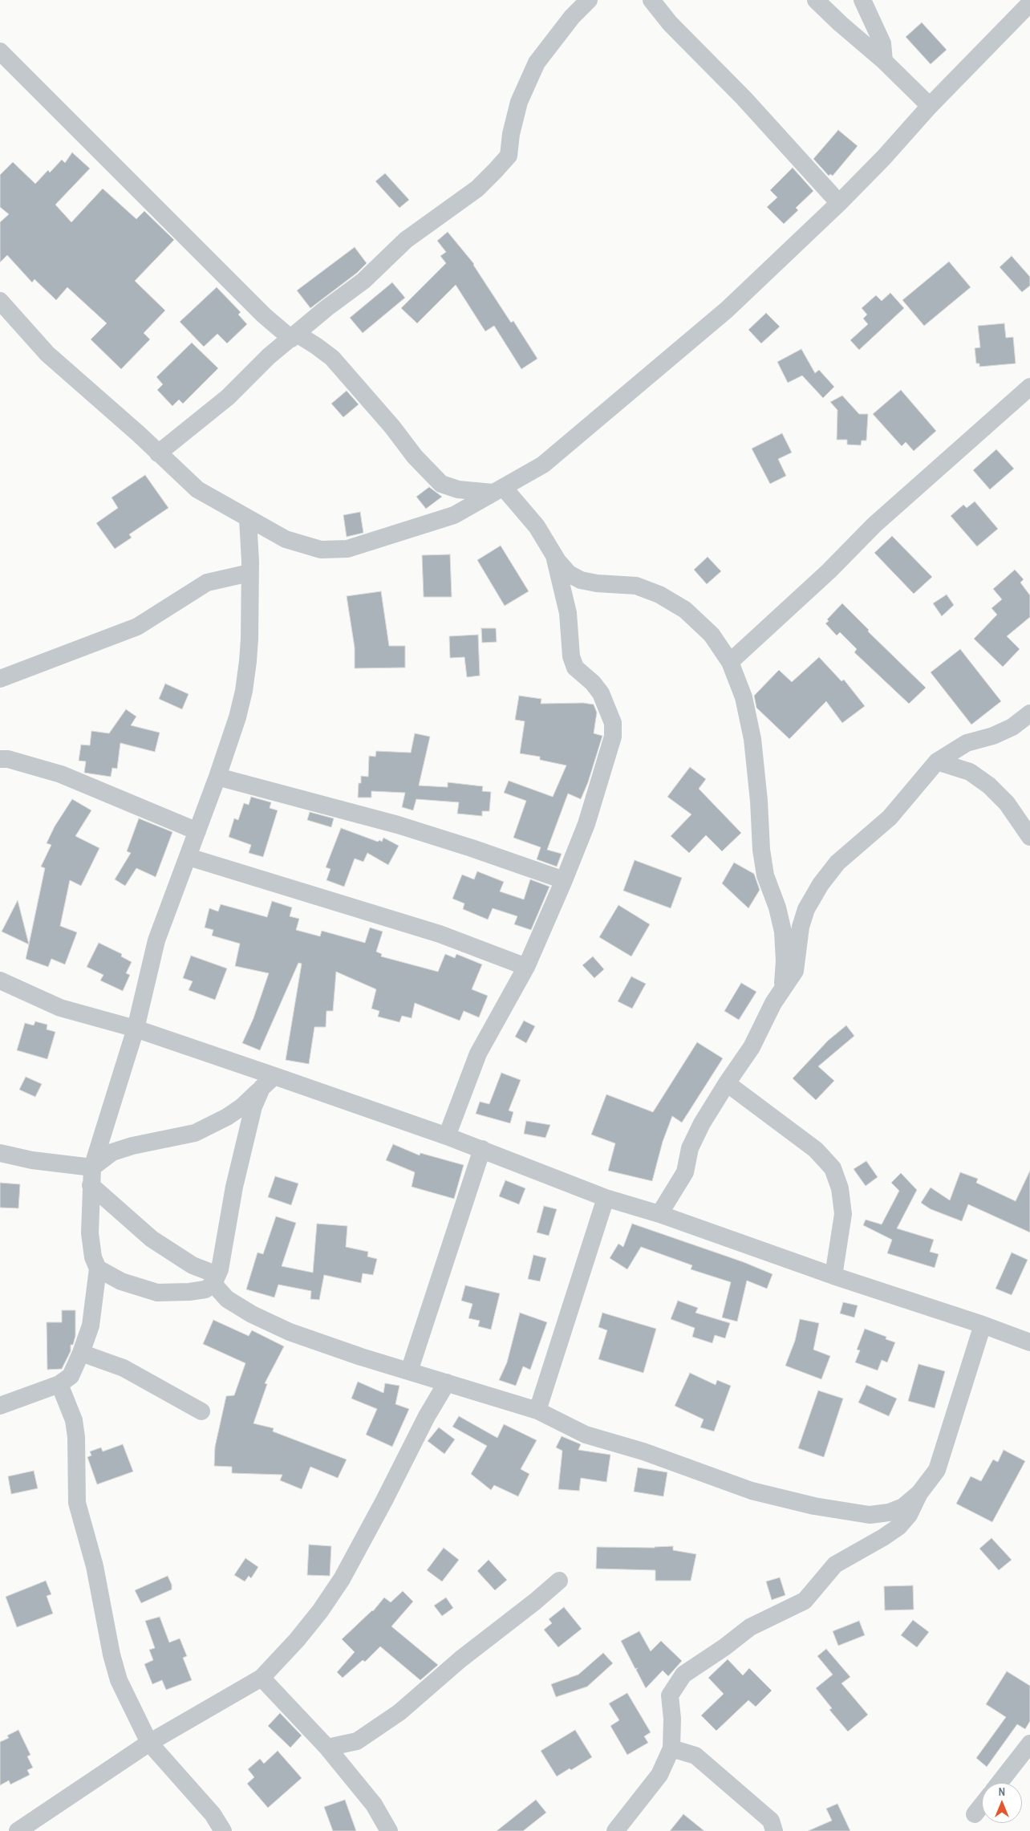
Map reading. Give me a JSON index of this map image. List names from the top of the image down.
{
  "north": "top"
}
